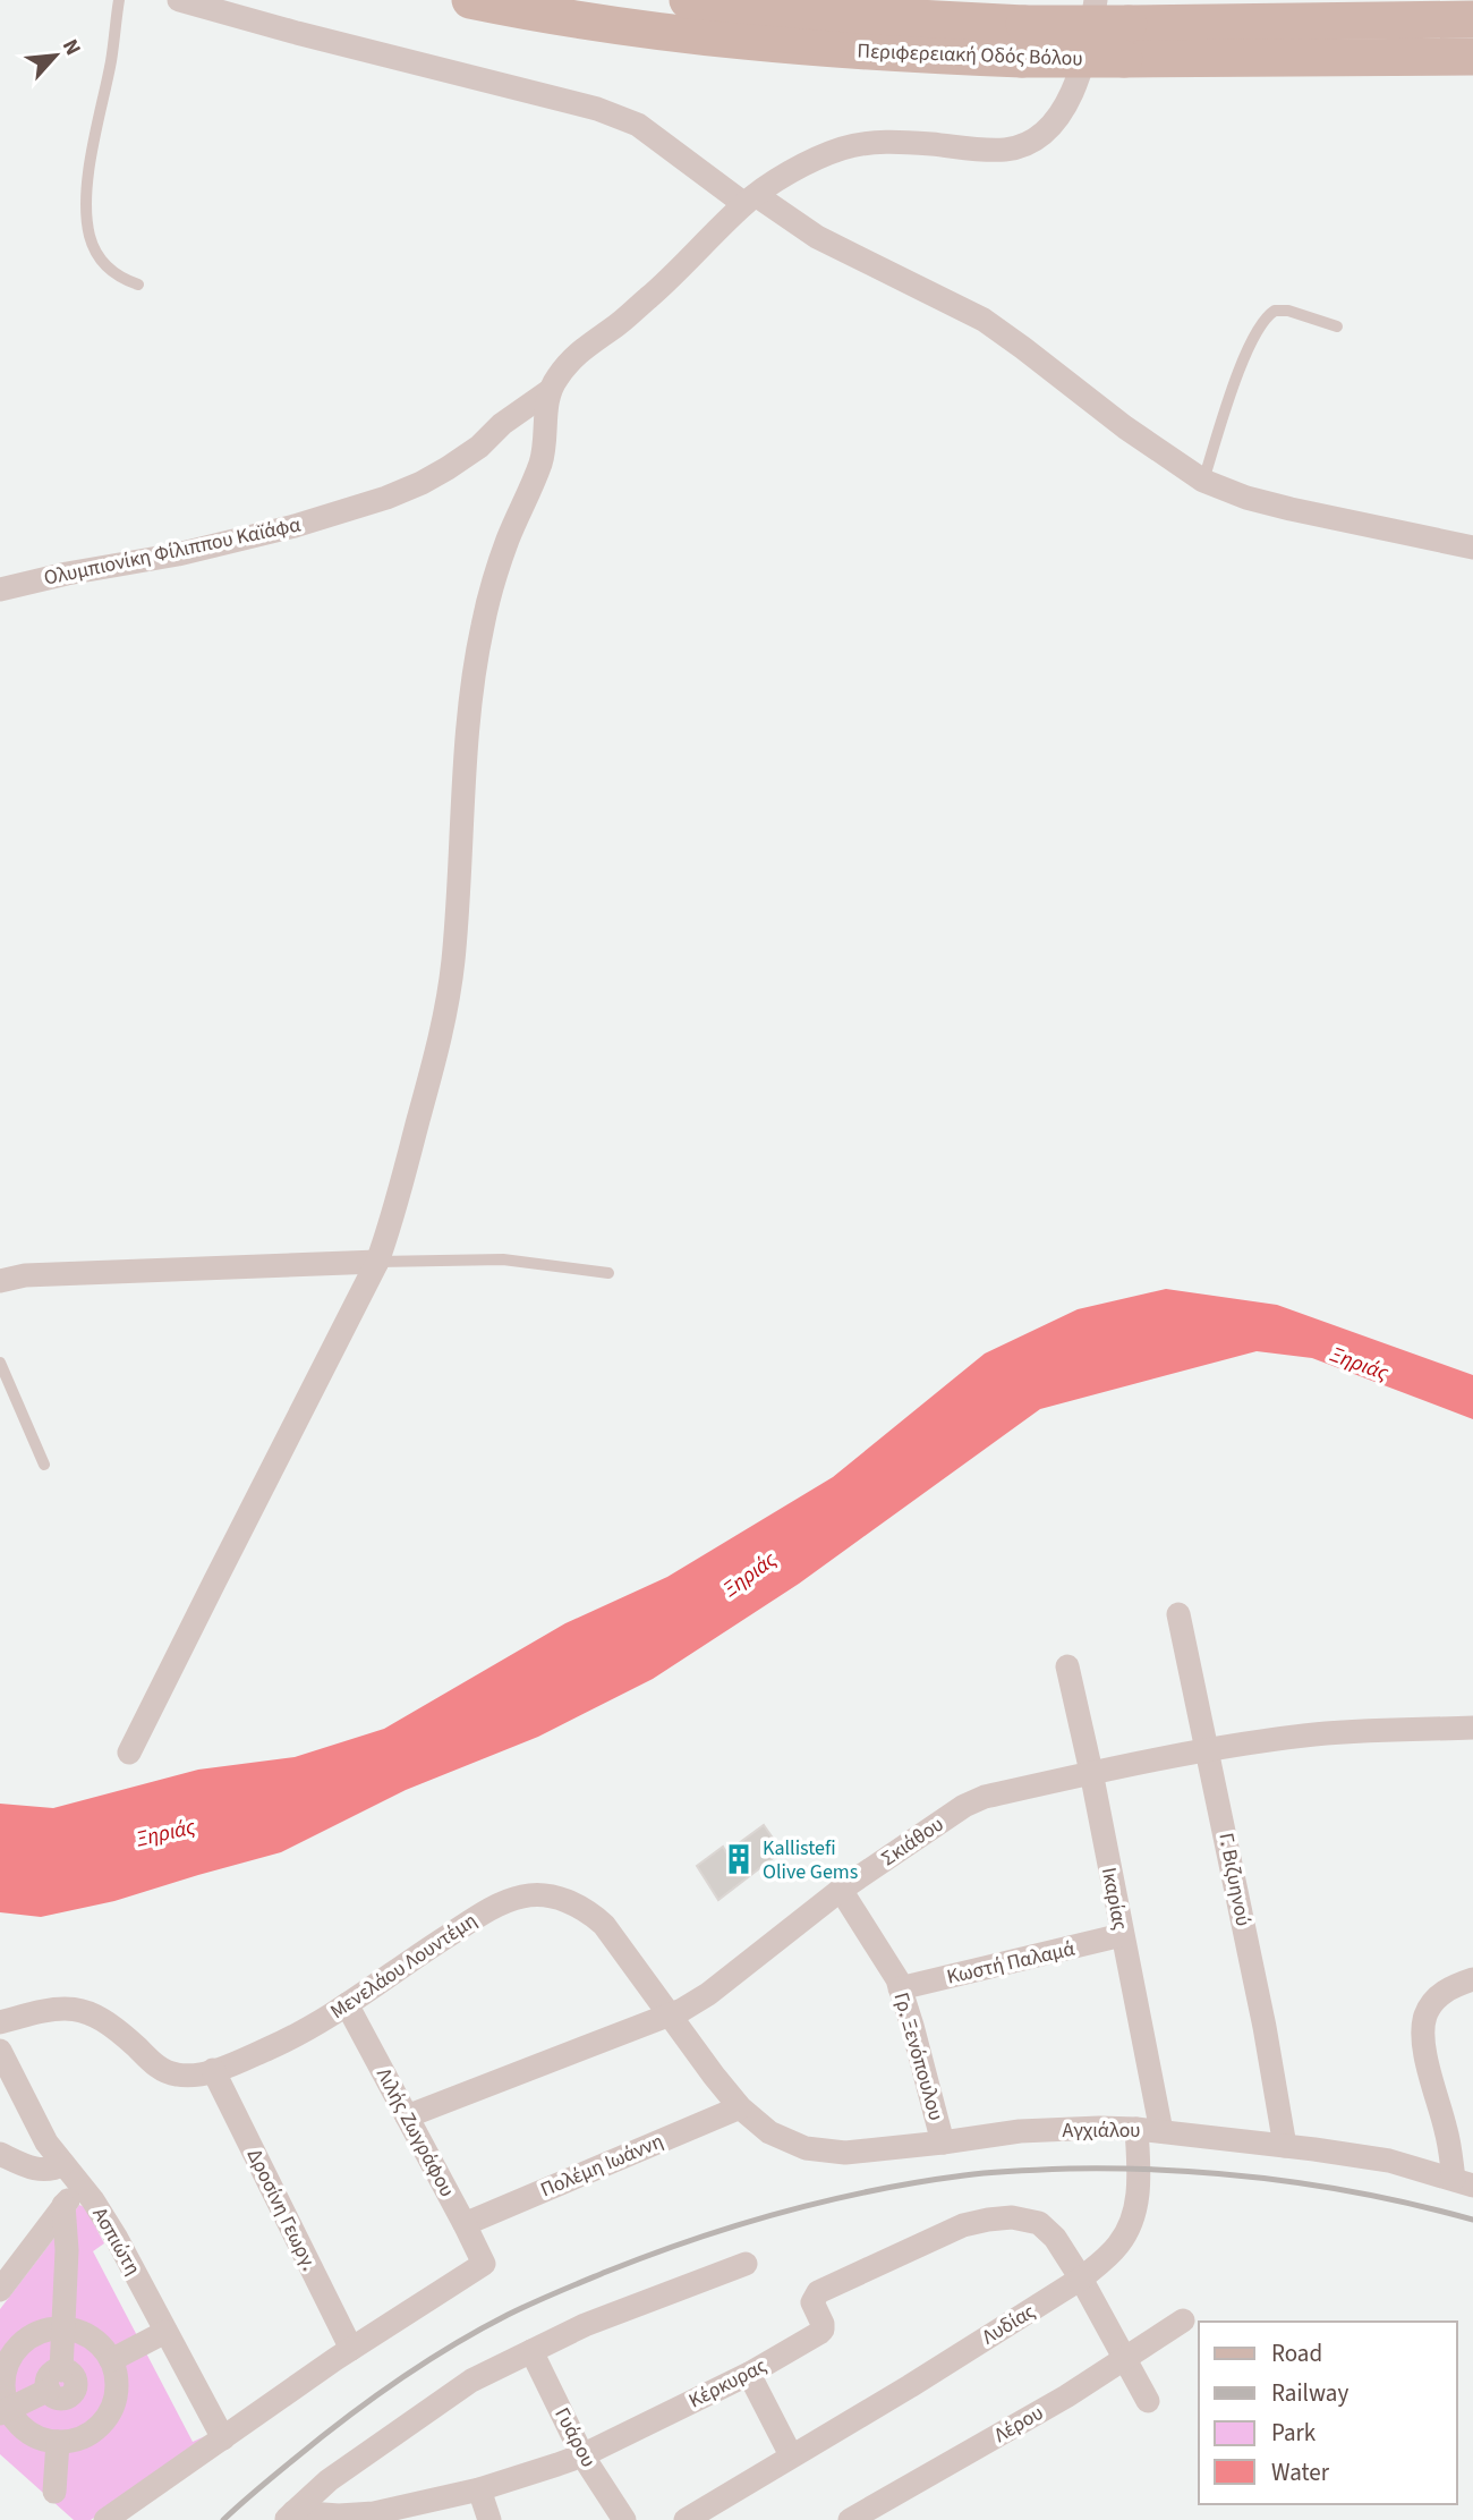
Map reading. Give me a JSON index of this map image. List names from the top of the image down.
{
  "streets": {
    "main road": ["Περιφερειακή Οδός Βόλου"],
    "street": [
      "Ολυμπιονίκη Φίλιππου Καϊάφα",
      "Σκιάθου",
      "Γ. Βιζυηνού",
      "Ικαρίας",
      "Κωστή Παλαμά",
      "Μενελάου Λουντέμη",
      "Γρ. Ξενόπουλου",
      "Αγχιάλου",
      "Λιλής Ζωγράφου",
      "Πολέμη Ιωάννη",
      "Δροσίνη Γεωργ.",
      "Ασπιώτη",
      "Λυδίας",
      "Κέρκυρας",
      "Λέρου",
      "Γυάρου"
    ]
  },
  "crossings": [
    ["Σκιάθου", "Γ. Βιζυηνού"],
    ["Σκιάθου", "Ικαρίας"],
    ["Σκιάθου", "Μενελάου Λουντέμη"],
    ["Σκιάθου", "Γρ. Ξενόπουλου"],
    ["Σκιάθου", "Λιλής Ζωγράφου"],
    ["Γ. Βιζυηνού", "Αγχιάλου"],
    ["Ικαρίας", "Κωστή Παλαμά"],
    ["Ικαρίας", "Αγχιάλου"],
    ["Κωστή Παλαμά", "Γρ. Ξενόπουλου"],
    ["Μενελάου Λουντέμη", "Αγχιάλου"],
    ["Μενελάου Λουντέμη", "Λιλής Ζωγράφου"],
    ["Μενελάου Λουντέμη", "Πολέμη Ιωάννη"],
    ["Μενελάου Λουντέμη", "Δροσίνη Γεωργ."],
    ["Γρ. Ξενόπουλου", "Αγχιάλου"],
    ["Αγχιάλου", "Πολέμη Ιωάννη"],
    ["Αγχιάλου", "Λυδίας"],
    ["Λιλής Ζωγράφου", "Πολέμη Ιωάννη"],
    ["Λιλής Ζωγράφου", "Δροσίνη Γεωργ."],
    ["Λυδίας", "Κέρκυρας"],
    ["Κέρκυρας", "Γυάρου"]
  ],
  "water": ["Ξηριάς"],
  "places": {
    "building": ["Kallistefi Olive Gems"]
  },
  "legend": [
    "Road",
    "Railway",
    "Park",
    "Water"
  ],
  "north": "top right"
}
